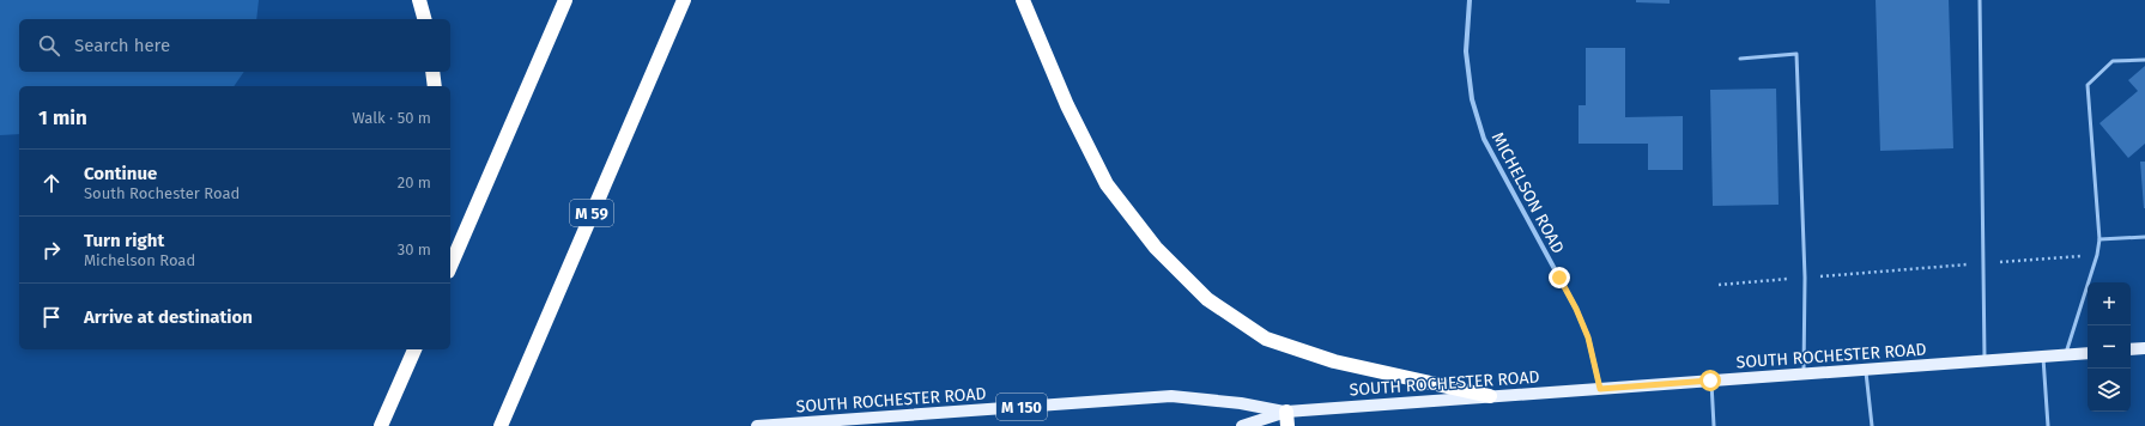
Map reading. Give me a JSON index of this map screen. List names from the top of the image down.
{
  "streets": {
    "highway": ["M 59"],
    "main road": ["SOUTH ROCHESTER ROAD", "M 150"],
    "street": ["MICHELSON ROAD"]
  },
  "crossings": [
    ["MICHELSON ROAD", "SOUTH ROCHESTER ROAD"]
  ],
  "page": {
    "search": "Search here",
    "heading": ["1 min", "Walk · 50 m"],
    "list": [
      ["Continue", "South Rochester Road", "20 m"],
      ["Turn right", "Michelson Road", "30 m"],
      "Arrive at destination"
    ],
    "map_buttons": ["+", "−"]
  }
}
